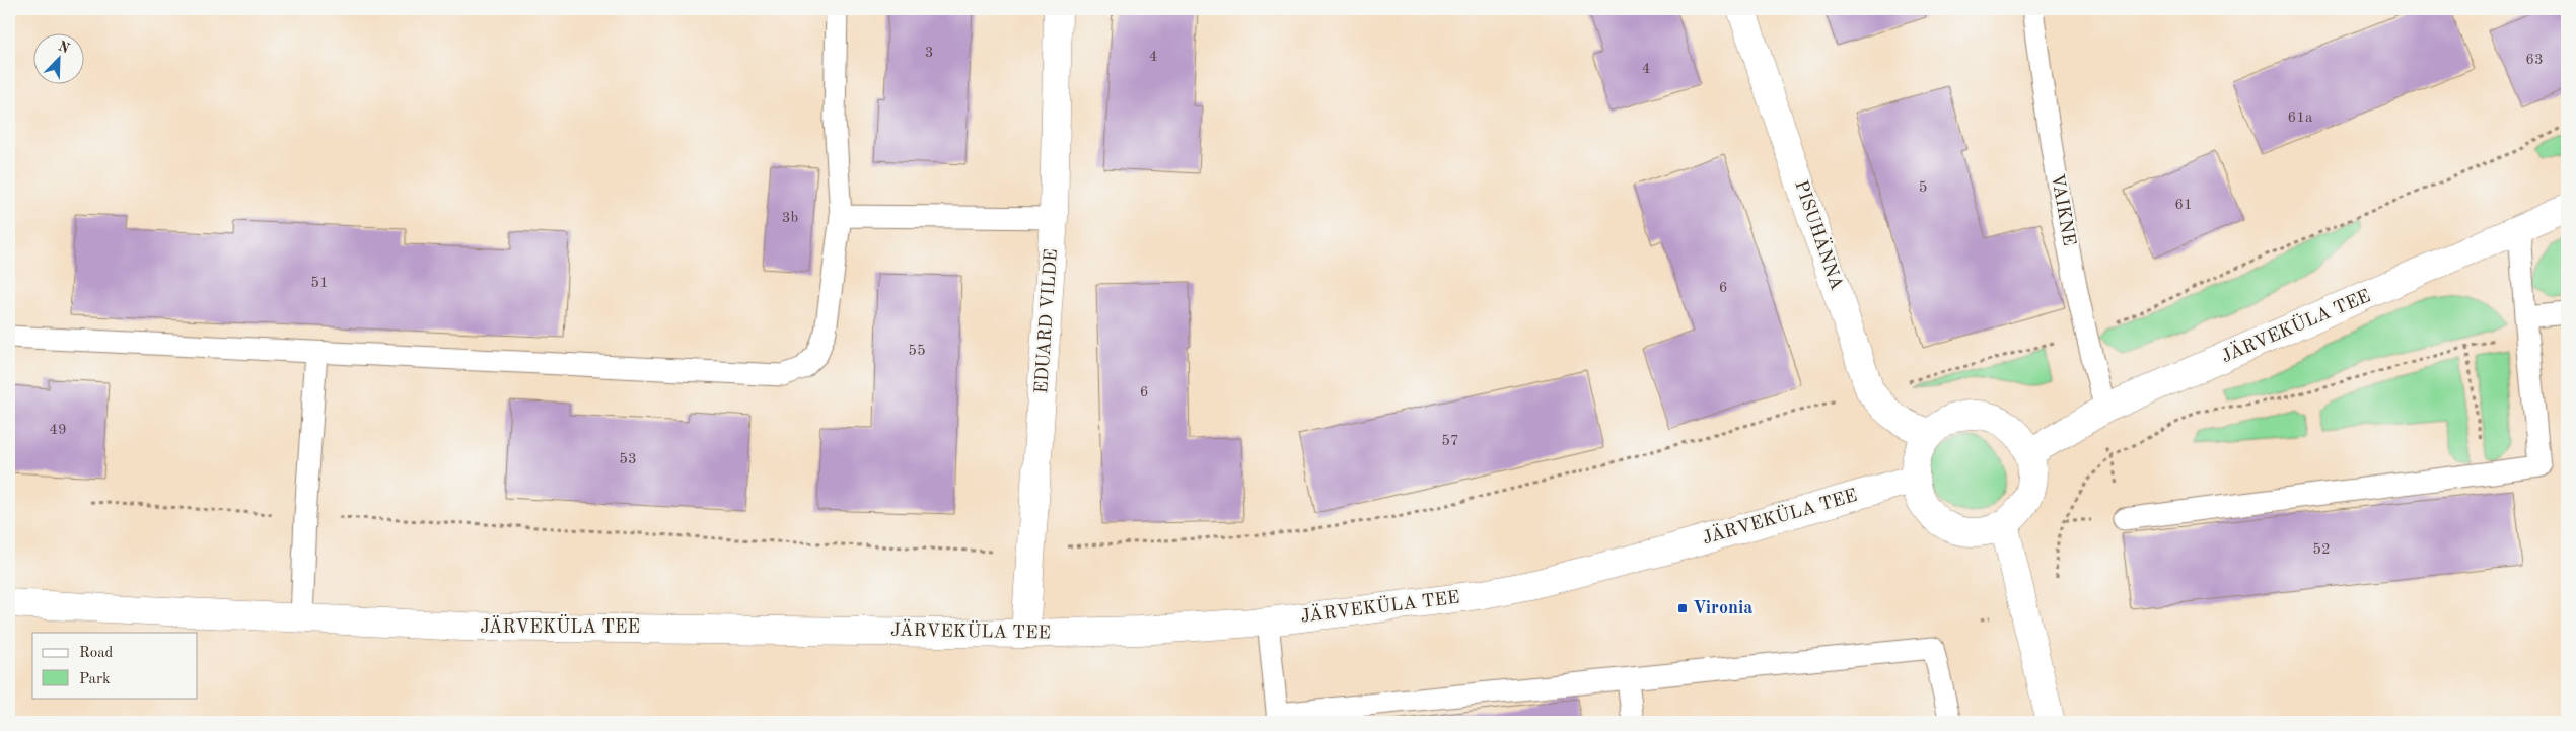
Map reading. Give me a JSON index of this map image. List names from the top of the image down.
{
  "streets": {
    "main road": ["PISUHÄNNA", "EDUARD VILDE", "JÄRVEKÜLA TEE"],
    "lane": ["VAIKNE"]
  },
  "crossings": [
    ["VAIKNE", "JÄRVEKÜLA TEE"],
    ["PISUHÄNNA", "JÄRVEKÜLA TEE"],
    ["EDUARD VILDE", "JÄRVEKÜLA TEE"]
  ],
  "places": {
    "transit": ["Vironia"]
  },
  "house_numbers": [
    "3",
    "4",
    "63",
    "4",
    "61a",
    "5",
    "61",
    "3b",
    "51",
    "6",
    "55",
    "6",
    "49",
    "57",
    "53",
    "52"
  ],
  "legend": ["Road", "Park"],
  "north": "top right"
}
